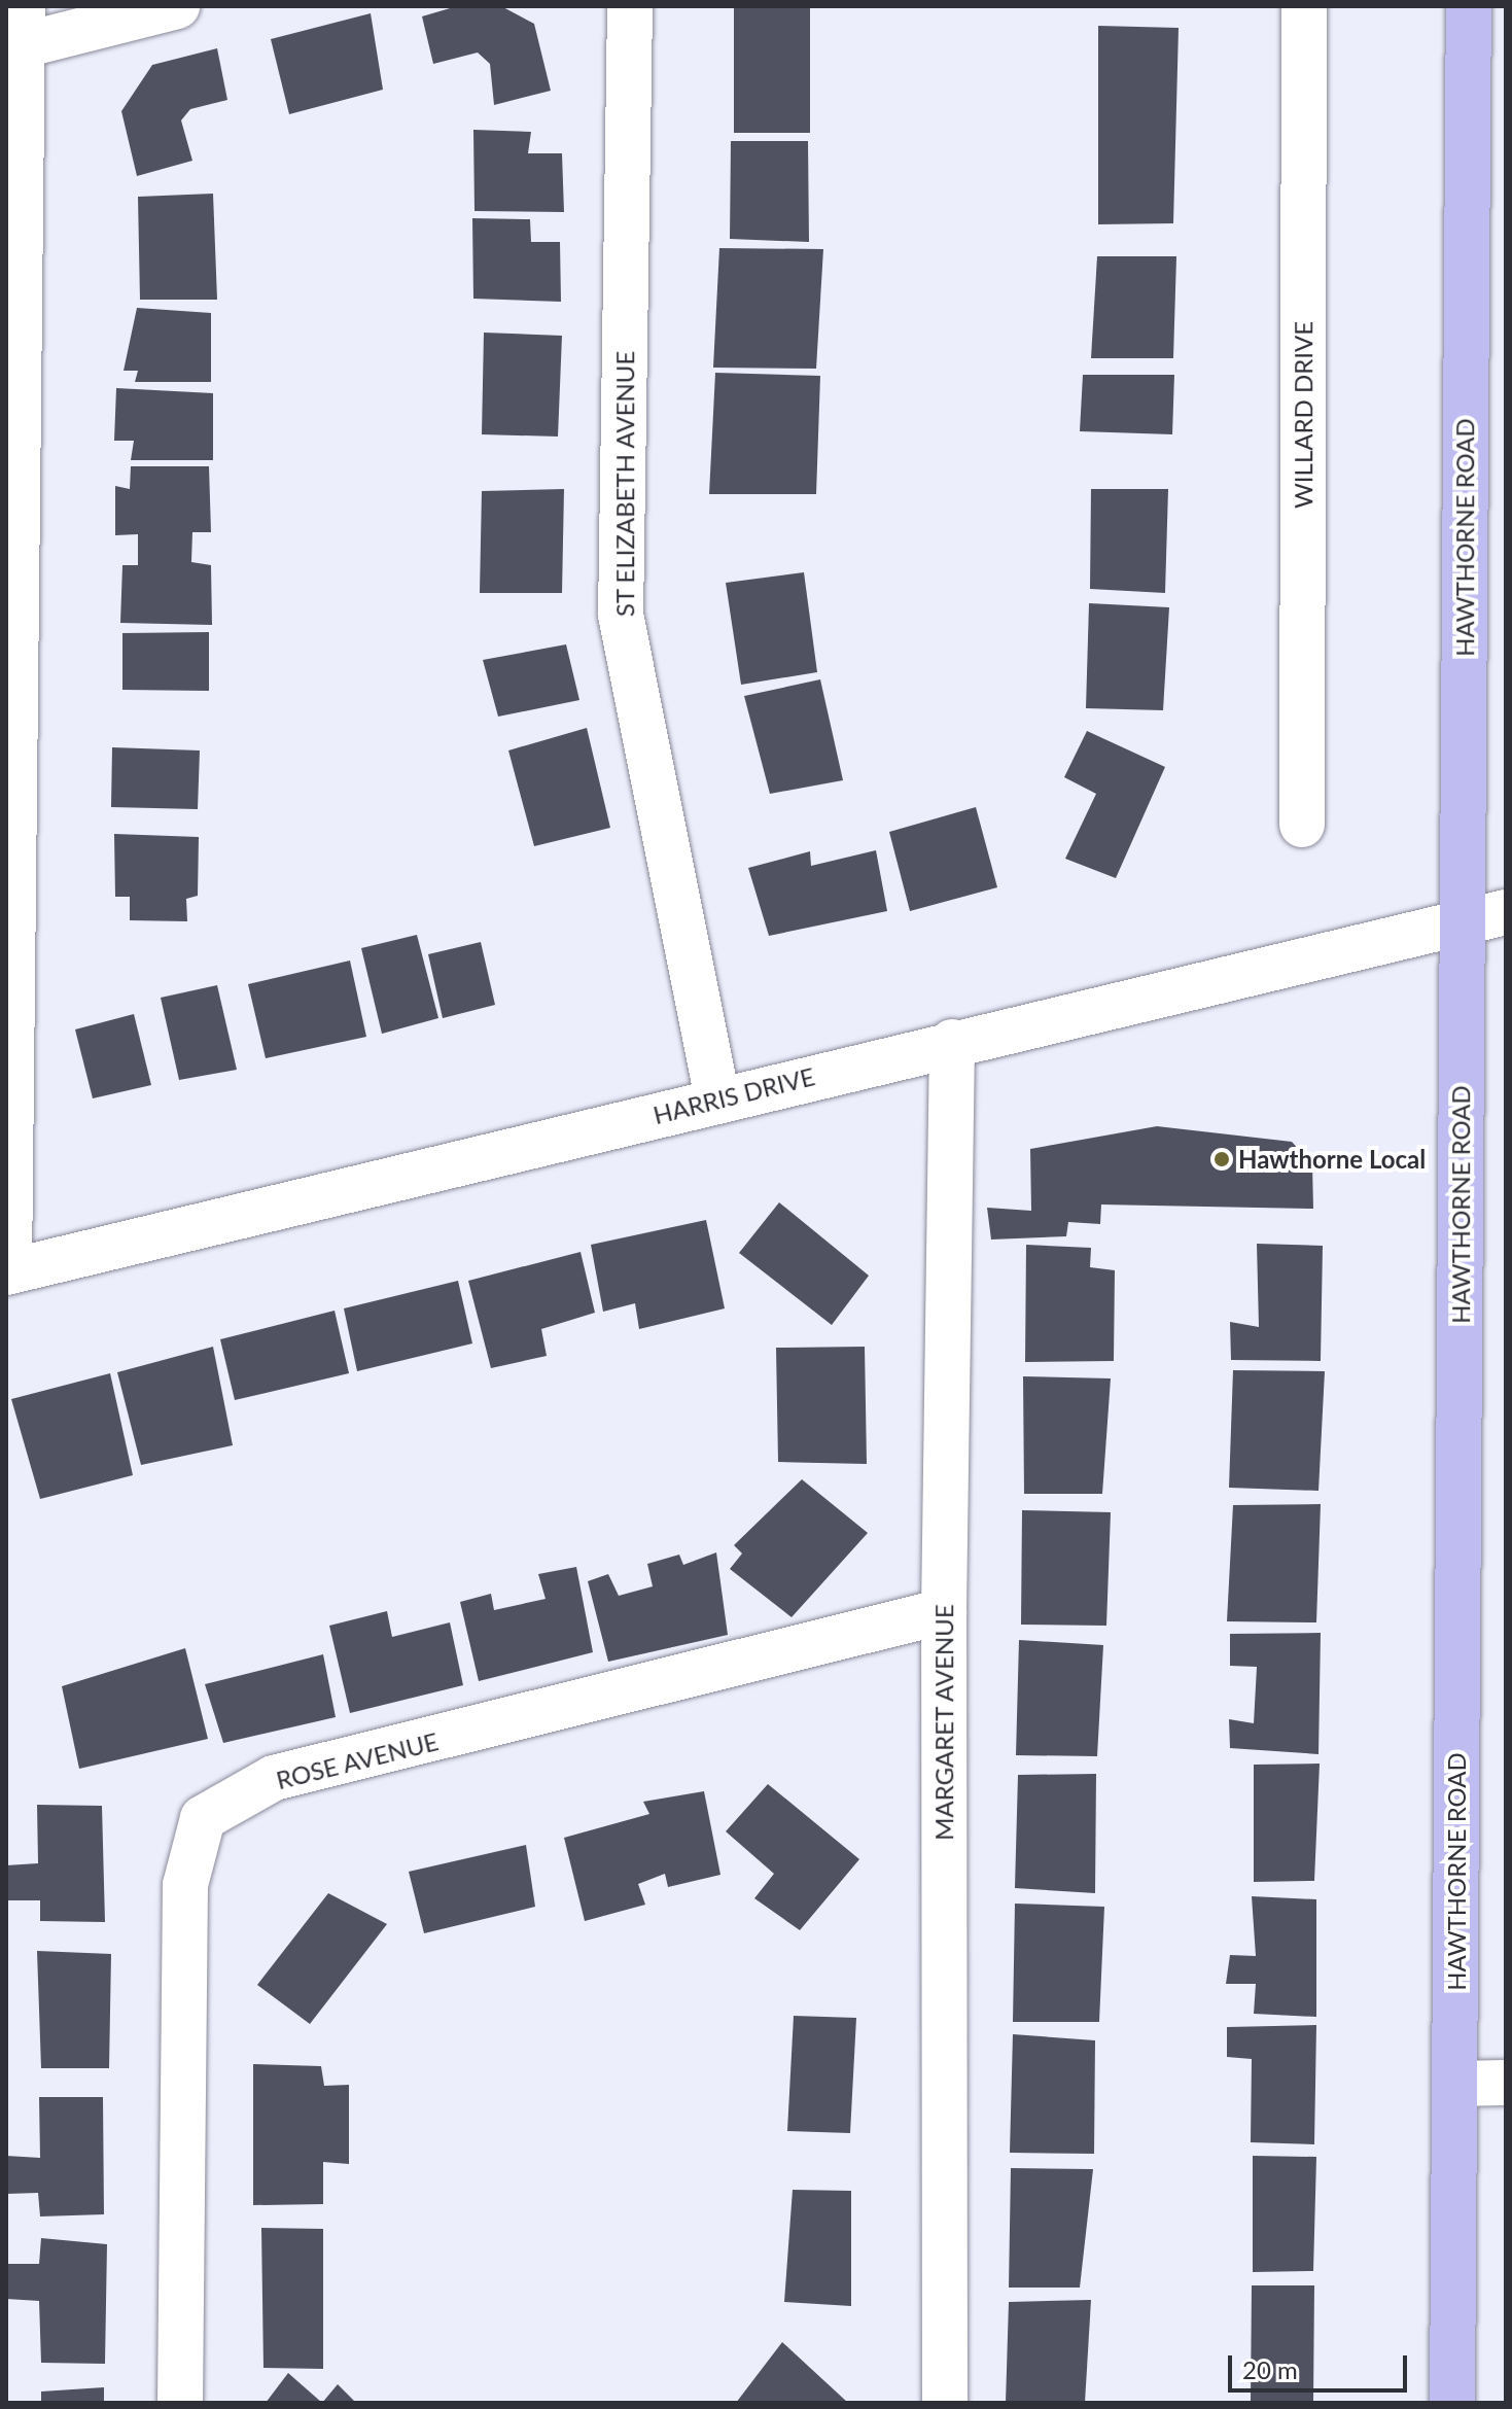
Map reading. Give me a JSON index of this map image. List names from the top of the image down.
{
  "streets": {
    "main road": ["HAWTHORNE ROAD"],
    "street": [
      "WILLARD DRIVE",
      "ST ELIZABETH AVENUE",
      "HARRIS DRIVE",
      "MARGARET AVENUE",
      "ROSE AVENUE"
    ]
  },
  "crossings": [
    ["ST ELIZABETH AVENUE", "HARRIS DRIVE"],
    ["HAWTHORNE ROAD", "HARRIS DRIVE"],
    ["HARRIS DRIVE", "MARGARET AVENUE"],
    ["MARGARET AVENUE", "ROSE AVENUE"]
  ],
  "places": ["Hawthorne Local"],
  "scale_bar": "20 m"
}
